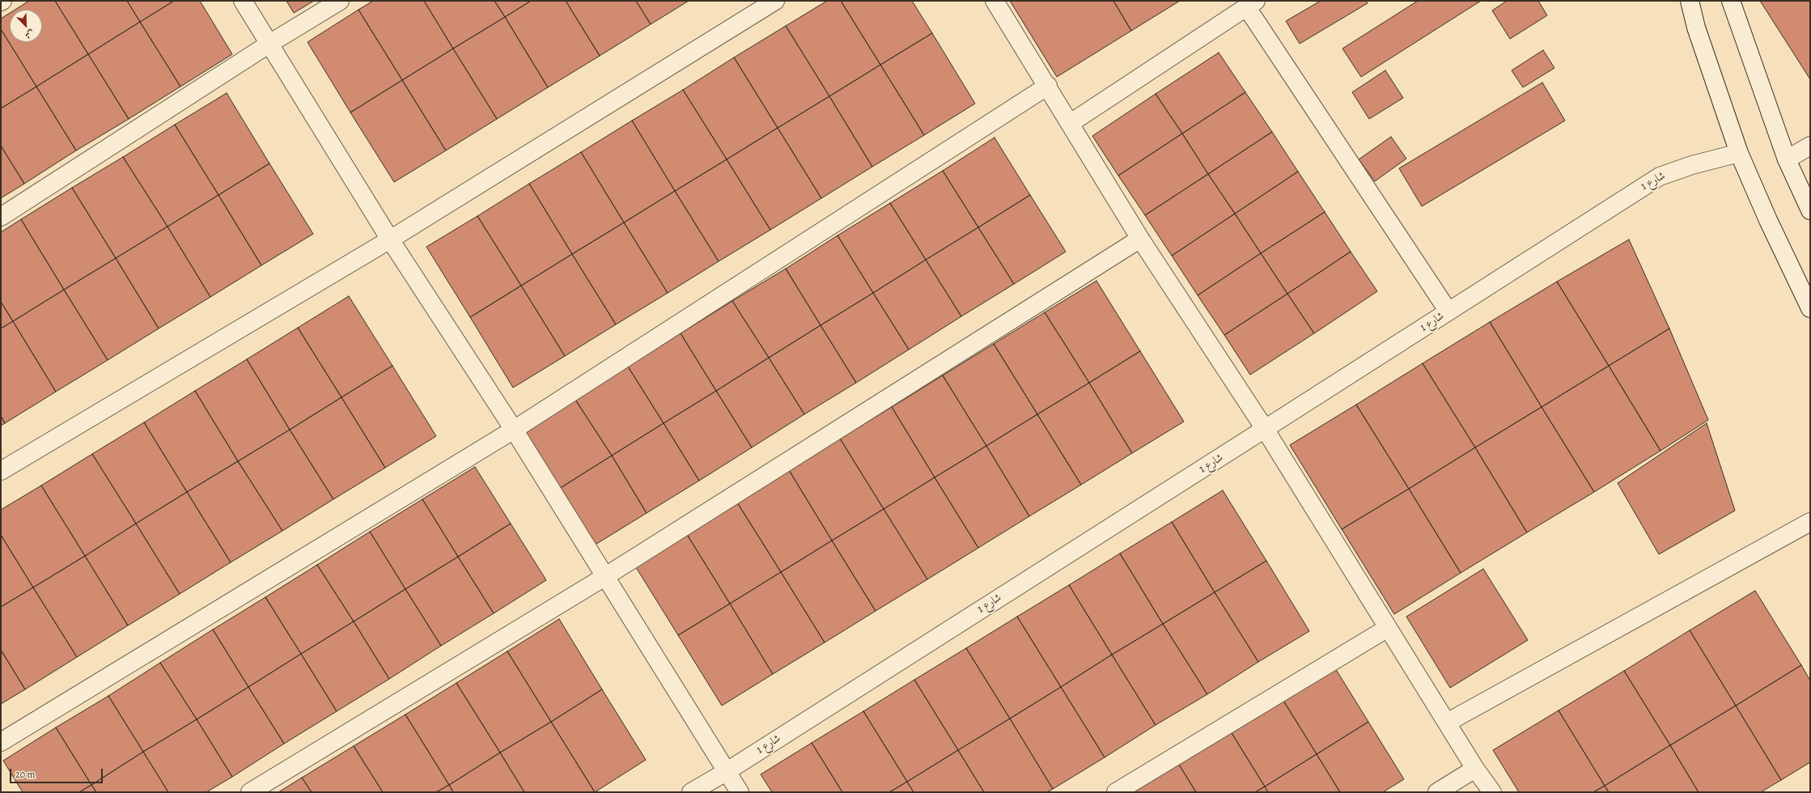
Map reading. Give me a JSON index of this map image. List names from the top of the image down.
{
  "streets": {
    "street": ["شارع 1"]
  },
  "scale_bar": "20 m",
  "north": "bottom right"
}
